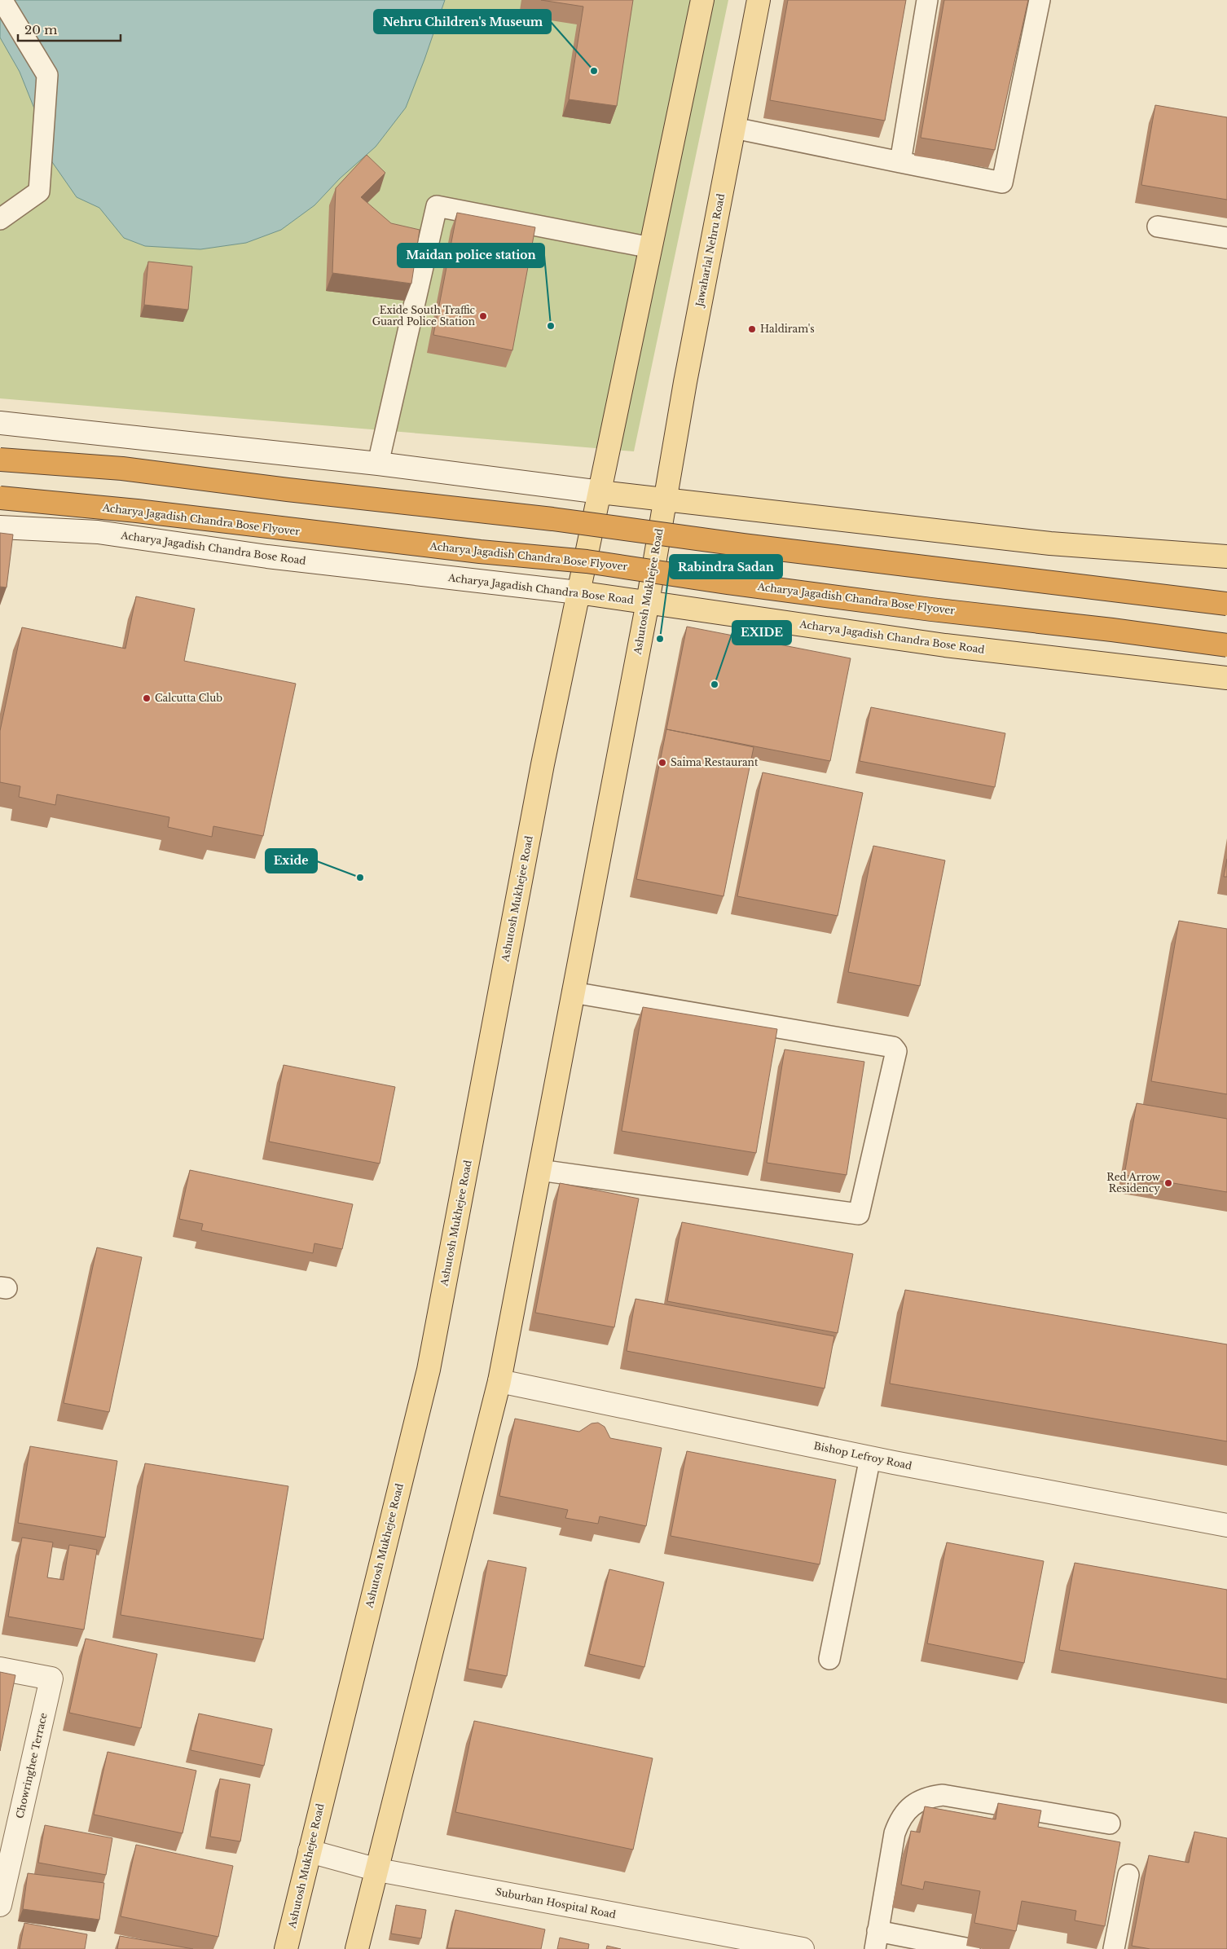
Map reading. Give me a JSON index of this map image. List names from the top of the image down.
{
  "streets": {
    "highway": ["Acharya Jagadish Chandra Bose Flyover"],
    "main road": ["Jawaharlal Nehru Road", "Acharya Jagadish Chandra Bose Road", "Ashutosh Mukhejee Road"],
    "street": ["Bishop Lefroy Road", "Chowringhee Terrace", "Suburban Hospital Road"]
  },
  "crossings": [
    ["Jawaharlal Nehru Road", "Ashutosh Mukhejee Road"],
    ["Acharya Jagadish Chandra Bose Road", "Ashutosh Mukhejee Road"],
    ["Ashutosh Mukhejee Road", "Bishop Lefroy Road"],
    ["Ashutosh Mukhejee Road", "Suburban Hospital Road"]
  ],
  "places": [
    "Nehru Children's Museum",
    "Exide South Traffic Guard Police Station",
    "Maidan police station",
    "Haldiram's",
    "Rabindra Sadan",
    "EXIDE",
    "Calcutta Club",
    "Saima Restaurant",
    "Exide",
    "Red Arrow Residency"
  ],
  "scale_bar": "20 m"
}
